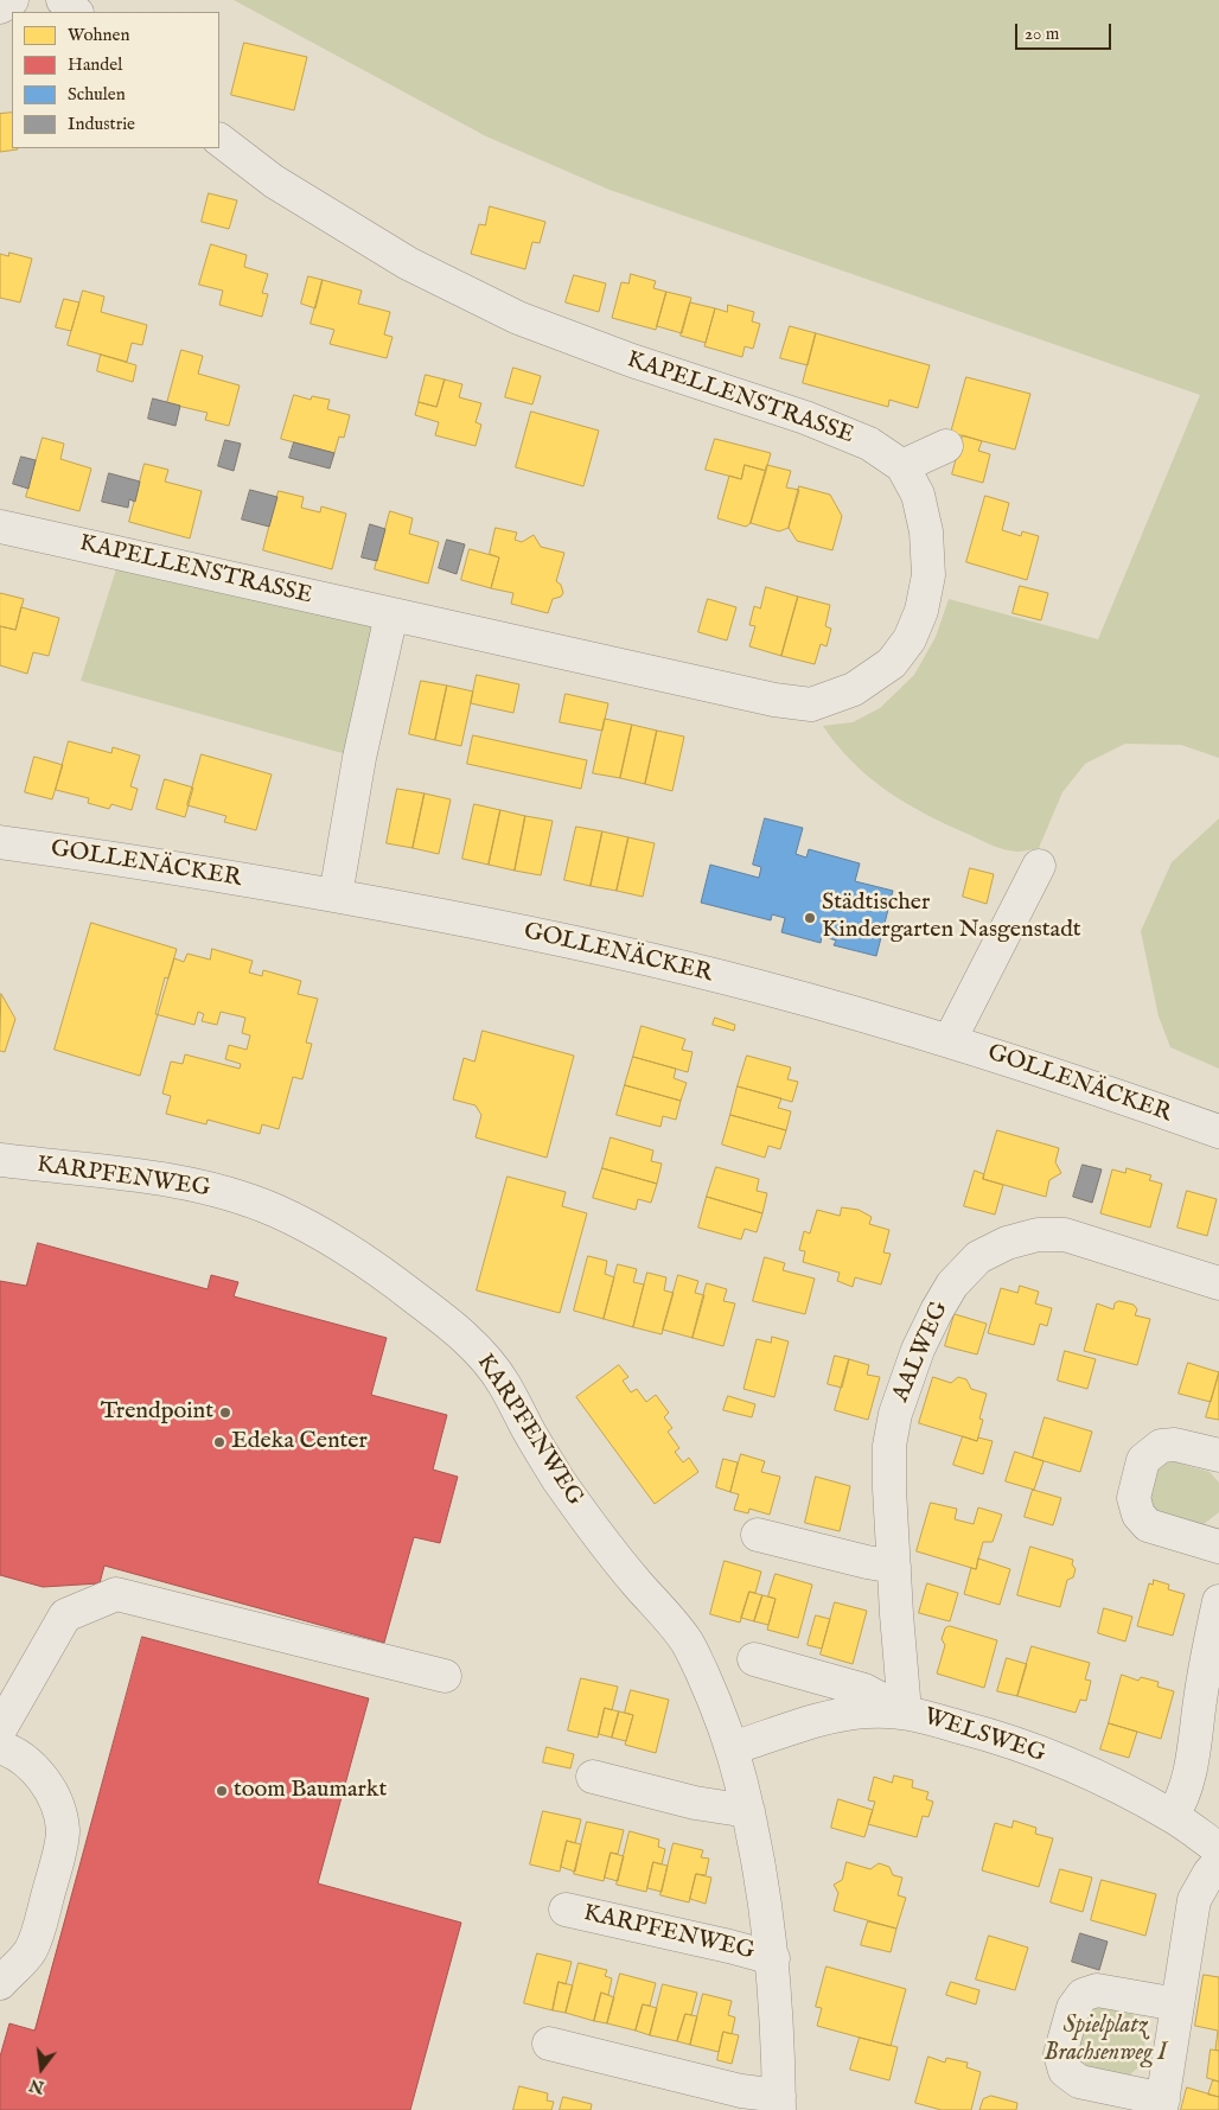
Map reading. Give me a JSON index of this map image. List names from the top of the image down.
{
  "streets": {
    "street": [
      "KAPELLENSTRASSE",
      "GOLLENÄCKER",
      "KARPFENWEG",
      "AALWEG",
      "WELSWEG"
    ]
  },
  "crossings": [
    ["KARPFENWEG", "WELSWEG"],
    ["AALWEG", "WELSWEG"]
  ],
  "parks": ["Spielplatz Brachsenweg I"],
  "places": [
    "Städtischer Kindergarten Nasgenstadt",
    "Trendpoint",
    "Edeka Center",
    "toom Baumarkt"
  ],
  "legend": [
    "Wohnen",
    "Handel",
    "Schulen",
    "Industrie"
  ],
  "scale_bar": "20 m",
  "north": "bottom"
}
